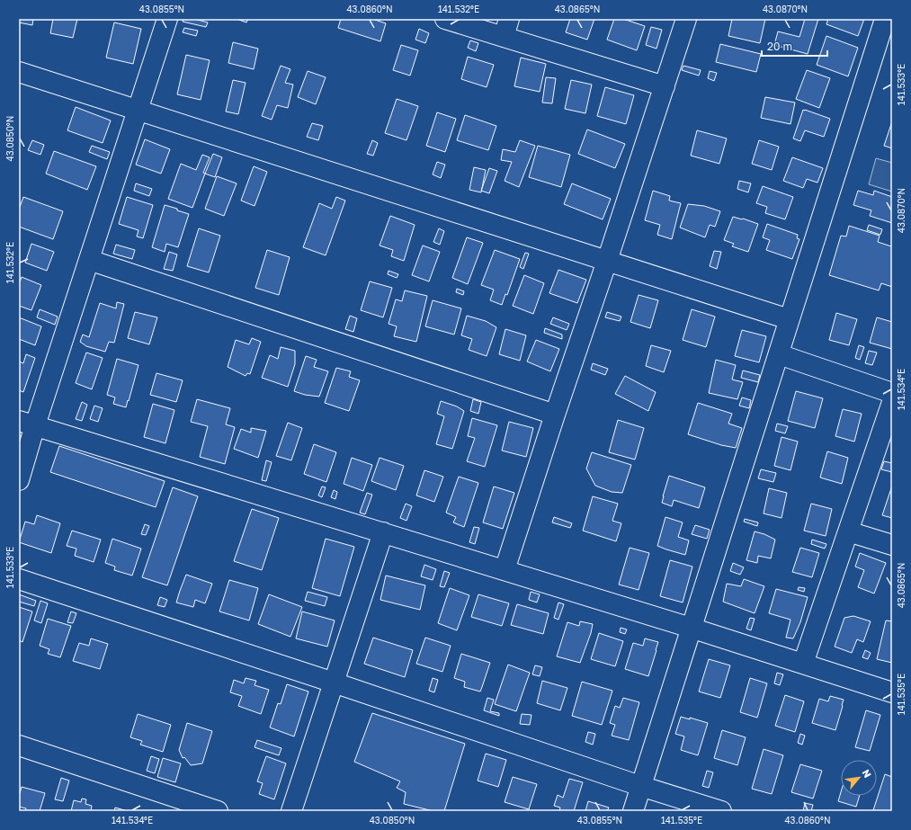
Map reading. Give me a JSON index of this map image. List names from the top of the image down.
{
  "scale_bar": "20 m",
  "north": "top right",
  "coordinates": [
    "43.0855°N",
    "43.0860°N",
    "141.532°E",
    "43.0865°N",
    "43.0870°N",
    "141.533°E",
    "43.0850°N",
    "141.534°E",
    "141.535°E"
  ]
}
